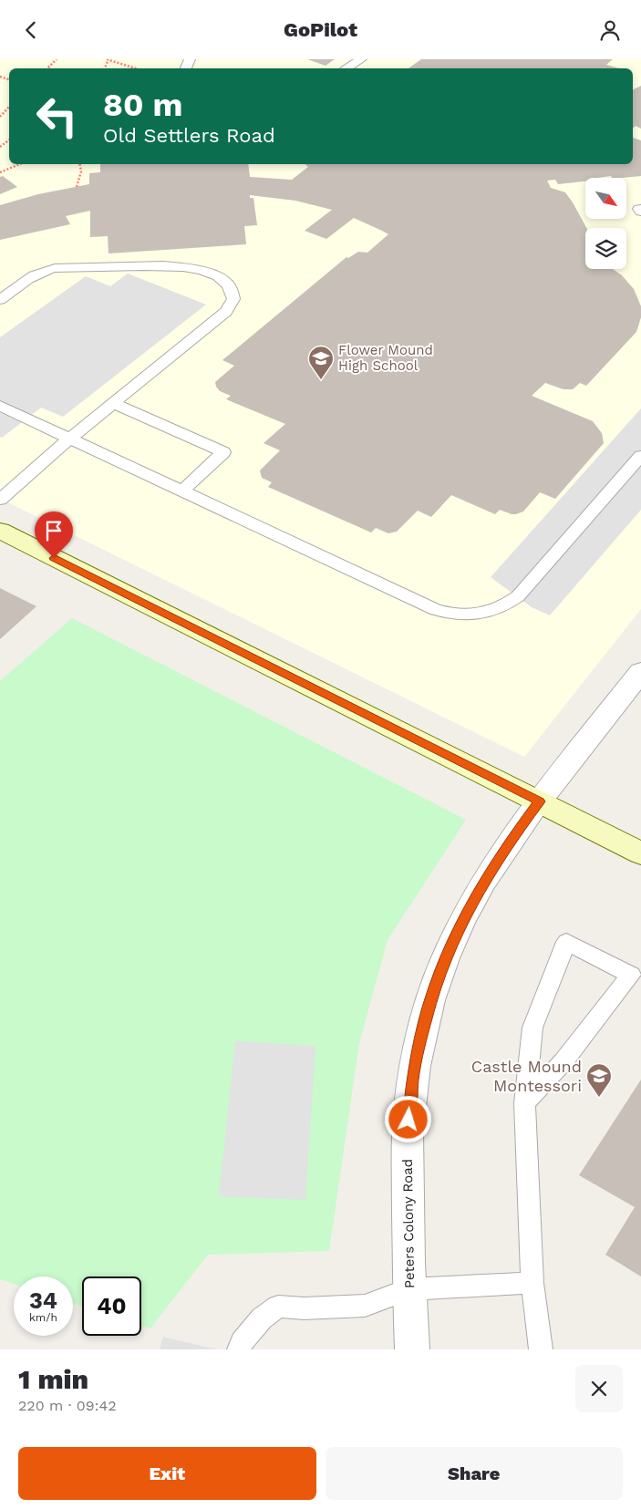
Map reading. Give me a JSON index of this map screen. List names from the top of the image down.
{
  "streets": {
    "street": ["Peters Colony Road"]
  },
  "places": {
    "school or university": ["Flower Mound High School", "Castle Mound Montessori"]
  },
  "north": "bottom right",
  "page": {
    "header": "GoPilot",
    "turn": ["80 m", "Old Settlers Road"],
    "speed": "34 km/h",
    "limit": "40",
    "heading": ["1 min", "220 m · 09:42"],
    "buttons": ["Exit", "Share"]
  }
}
